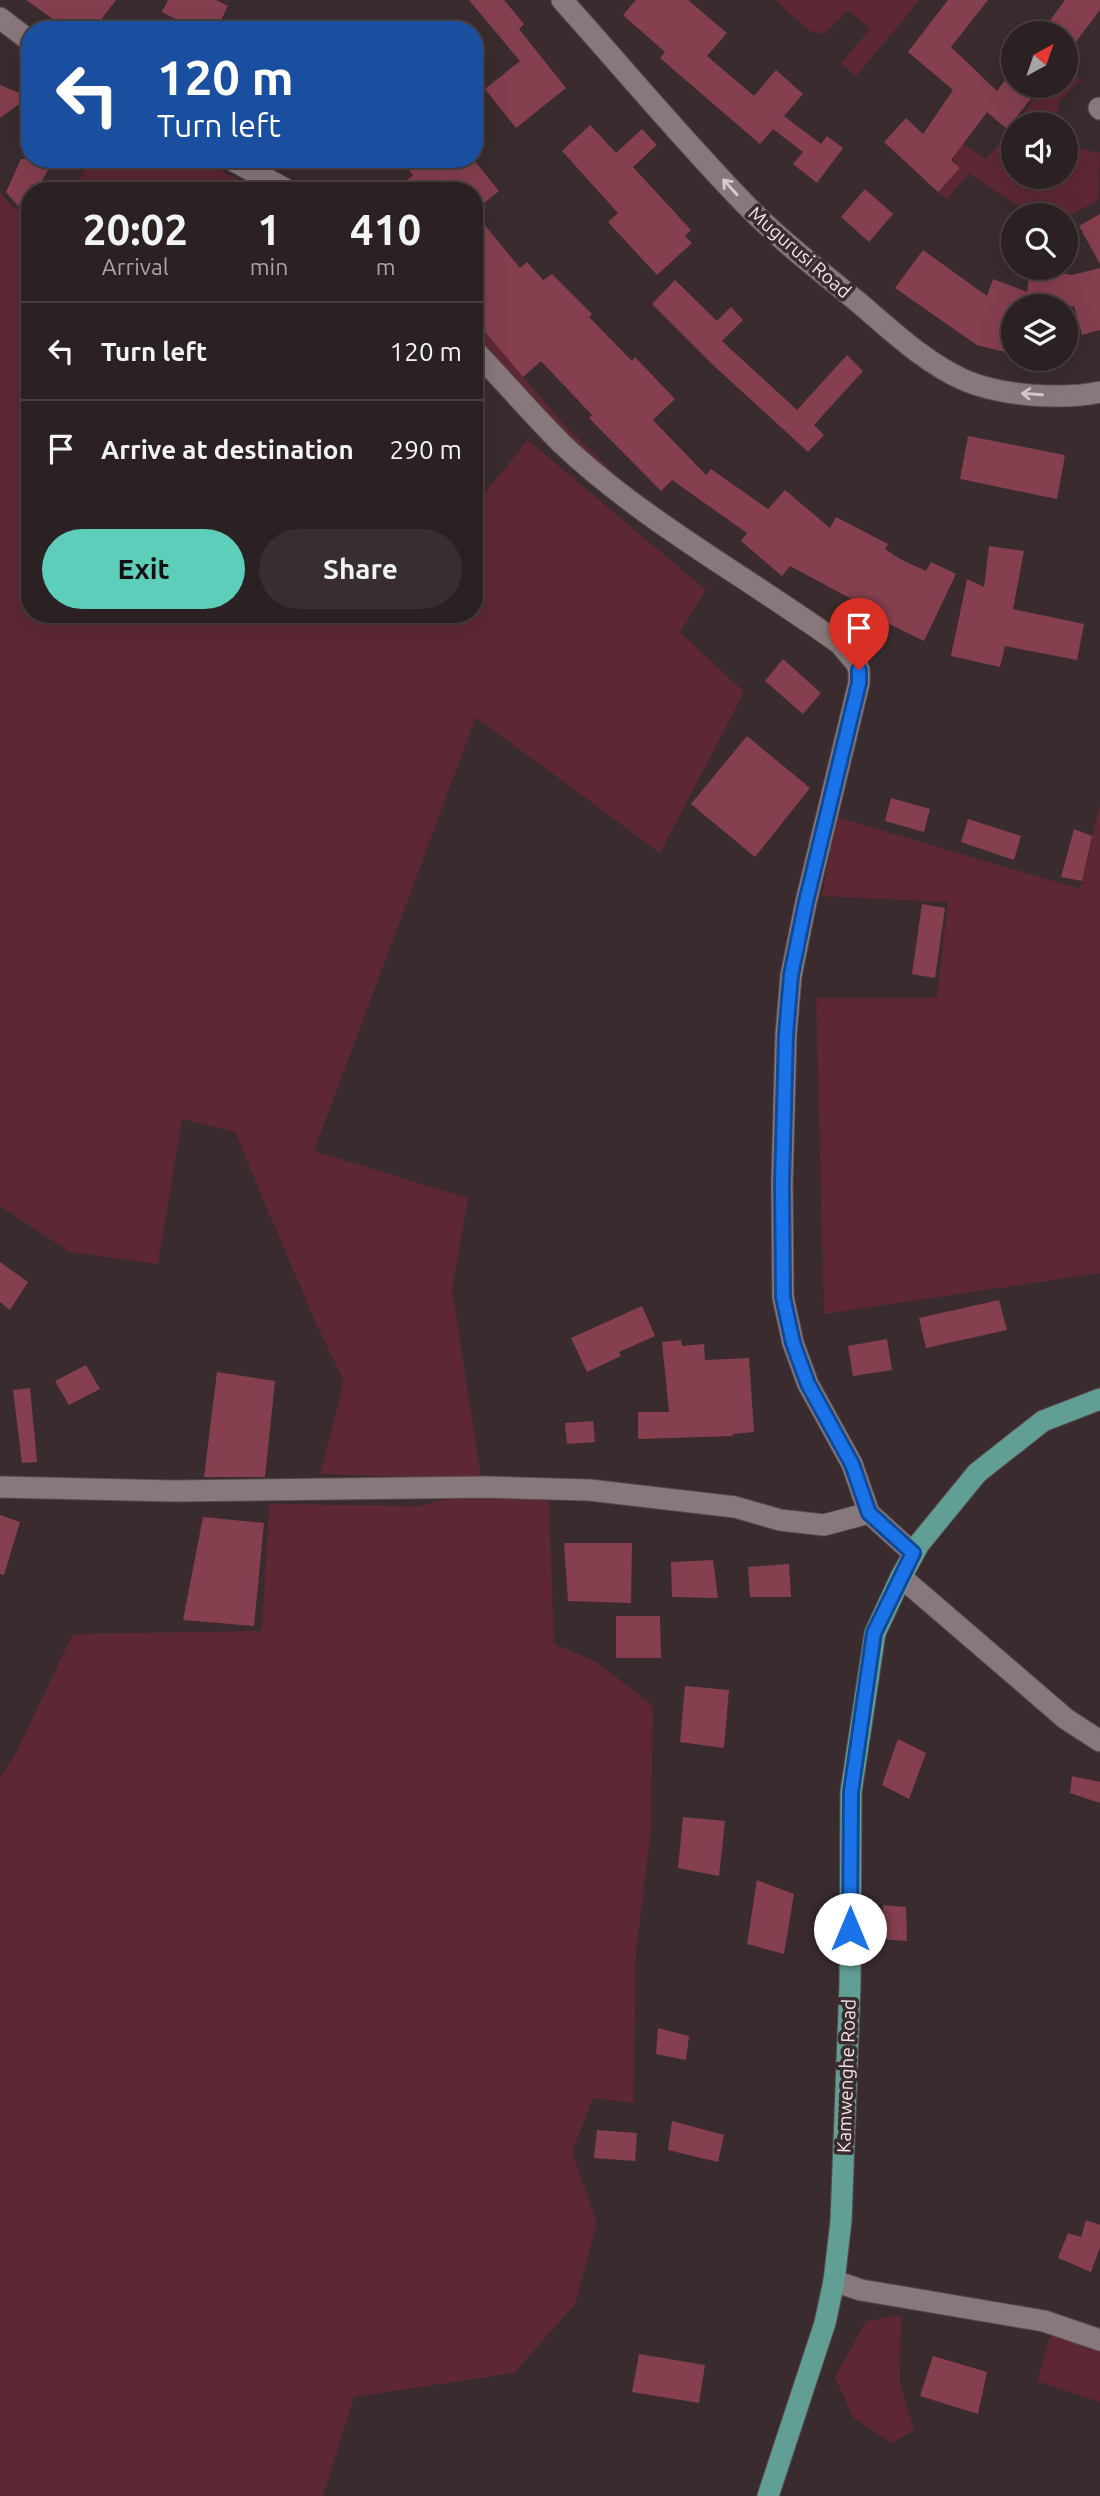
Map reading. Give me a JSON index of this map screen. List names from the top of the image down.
{
  "streets": {
    "main road": ["Kamwenghe Road"],
    "street": ["Mugurusi Road"]
  },
  "one_way": ["Mugurusi Road"],
  "north": "top right",
  "page": {
    "turn": ["120 m", "Turn left"],
    "eta": [
      "20:02",
      "Arrival",
      "1",
      "min",
      "410",
      "m"
    ],
    "list": [
      {
        "name": "Turn left",
        "value": "120 m"
      },
      {
        "name": "Arrive at destination",
        "value": "290 m"
      }
    ],
    "buttons": ["Exit", "Share"]
  }
}
